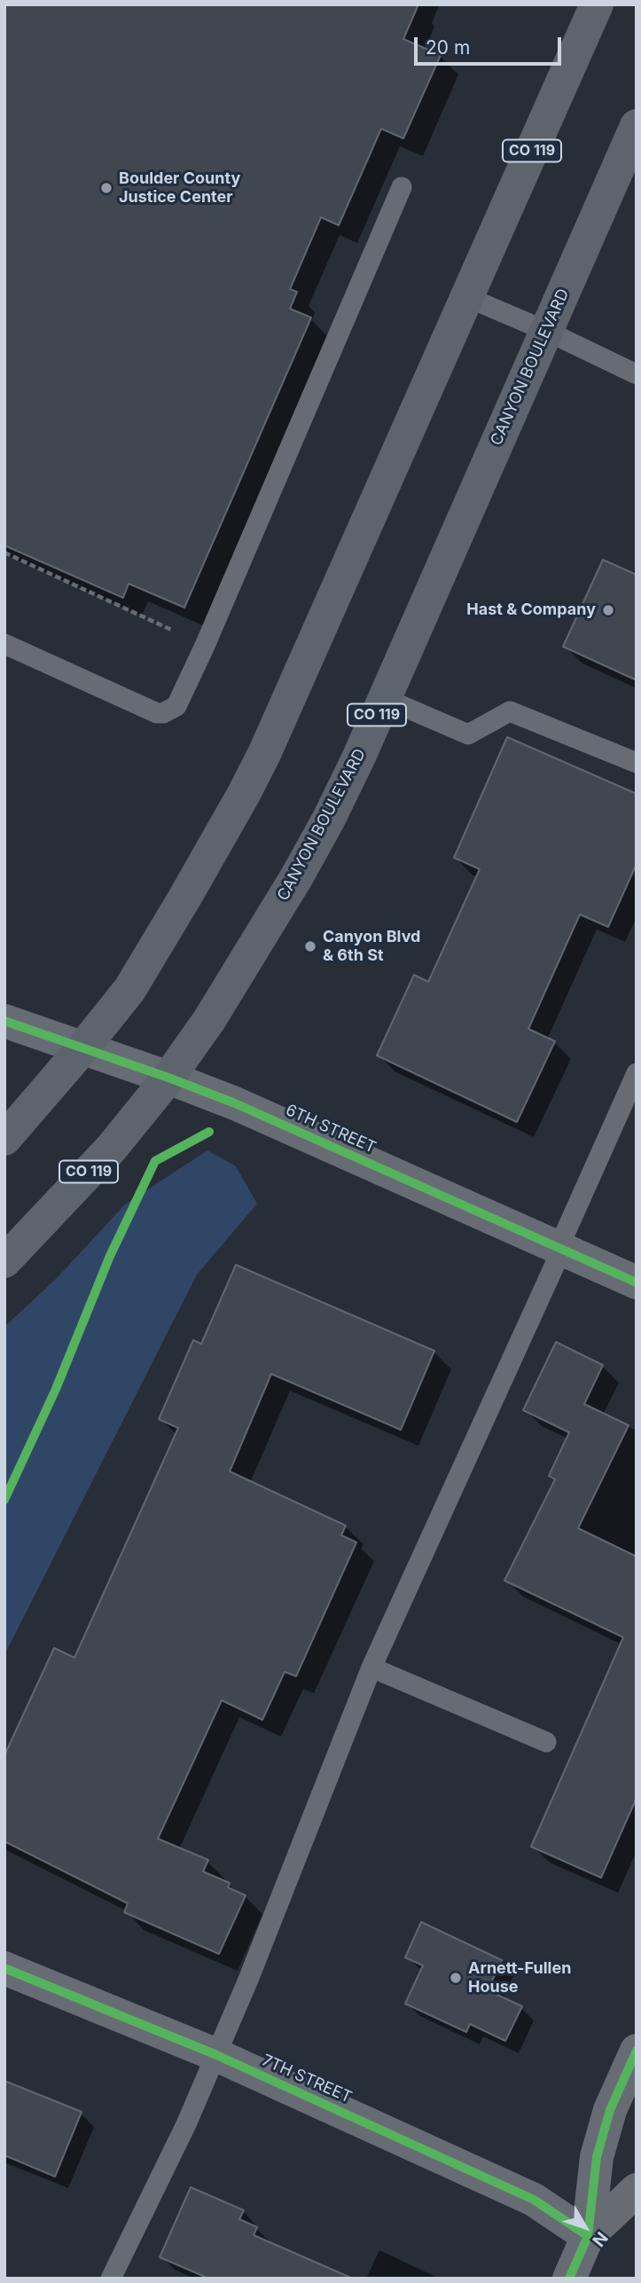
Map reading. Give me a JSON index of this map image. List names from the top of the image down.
{
  "streets": {
    "main road": ["CO 119", "CANYON BOULEVARD"],
    "street": ["6TH STREET", "7TH STREET"]
  },
  "crossings": [
    ["CO 119", "6TH STREET"],
    ["CANYON BOULEVARD", "6TH STREET"]
  ],
  "places": [
    "Boulder County Justice Center",
    "Hast & Company",
    "Canyon Blvd & 6th St",
    "Arnett-Fullen House"
  ],
  "scale_bar": "20 m",
  "north": "bottom right"
}
